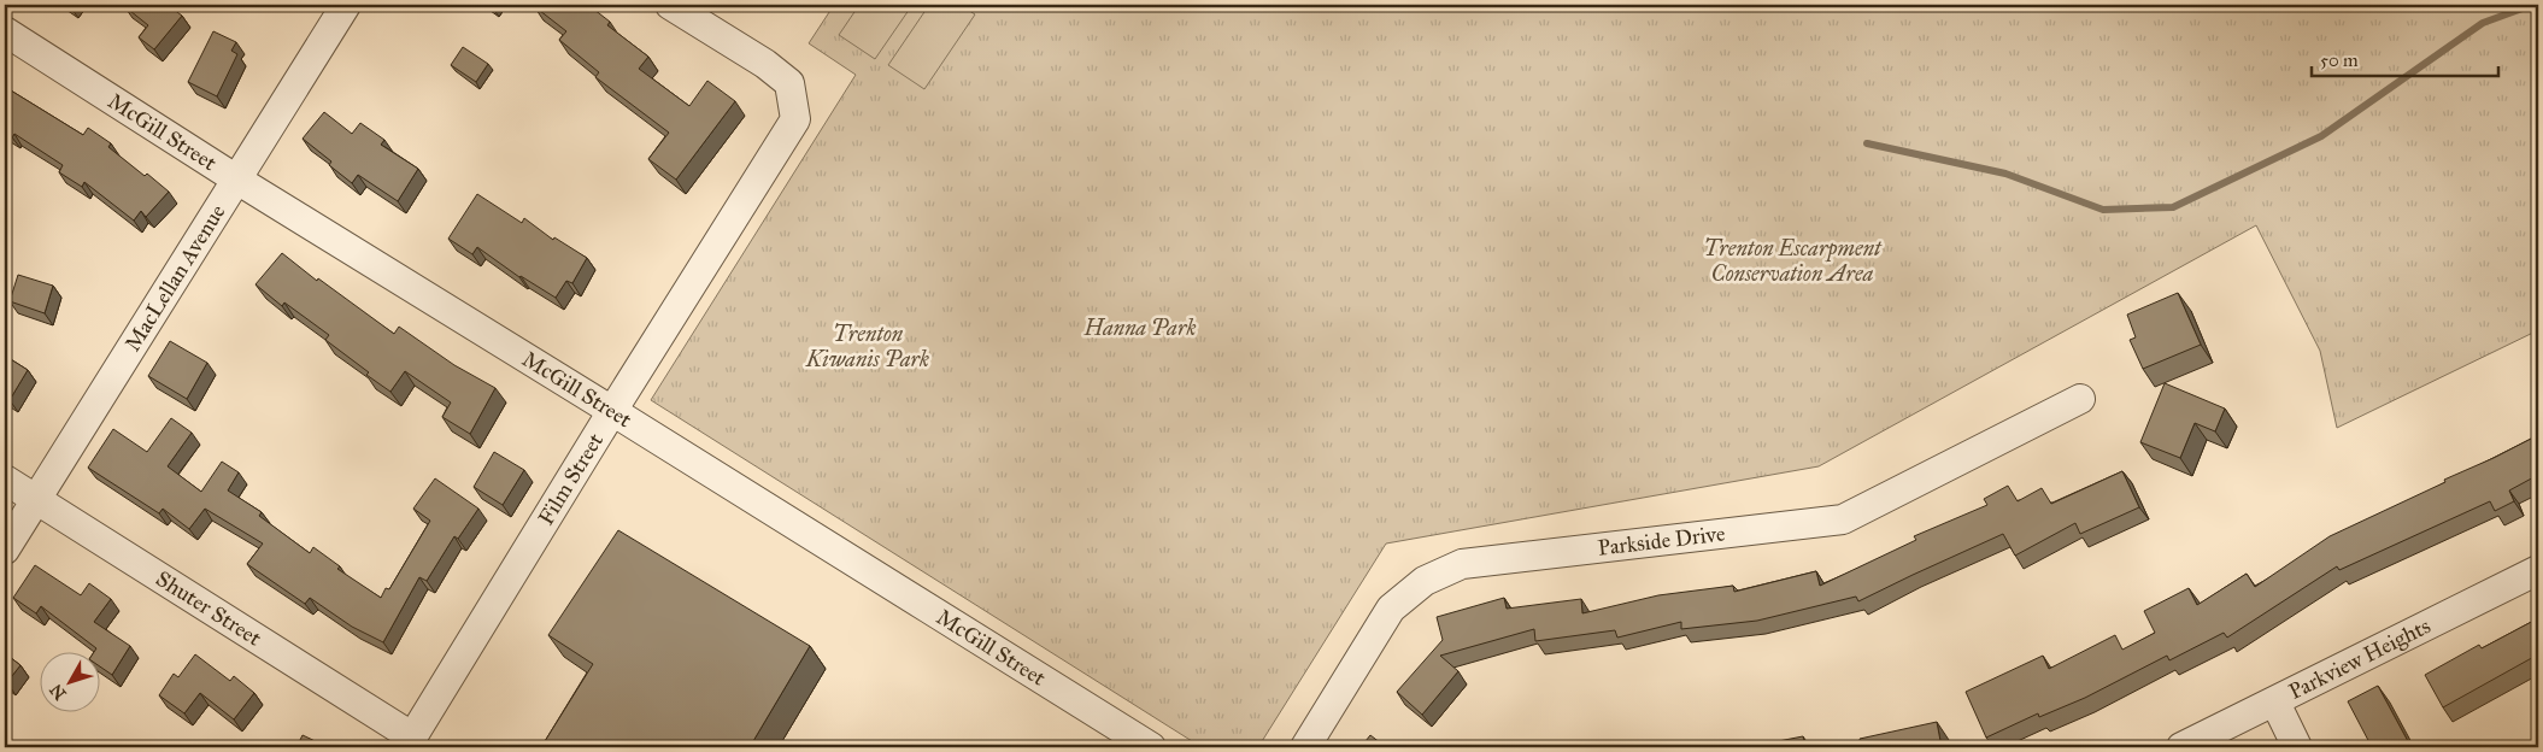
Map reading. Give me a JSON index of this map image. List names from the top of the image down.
{
  "streets": {
    "street": [
      "McGill Street",
      "MacLellan Avenue",
      "Film Street",
      "Parkside Drive",
      "Shuter Street",
      "Parkview Heights"
    ]
  },
  "crossings": [
    ["McGill Street", "MacLellan Avenue"],
    ["McGill Street", "Film Street"],
    ["MacLellan Avenue", "Shuter Street"],
    ["Film Street", "Shuter Street"]
  ],
  "parks": ["Trenton Escarpment Conservation Area", "Hanna Park", "Trenton Kiwanis Park"],
  "scale_bar": "50 m",
  "north": "bottom left"
}
